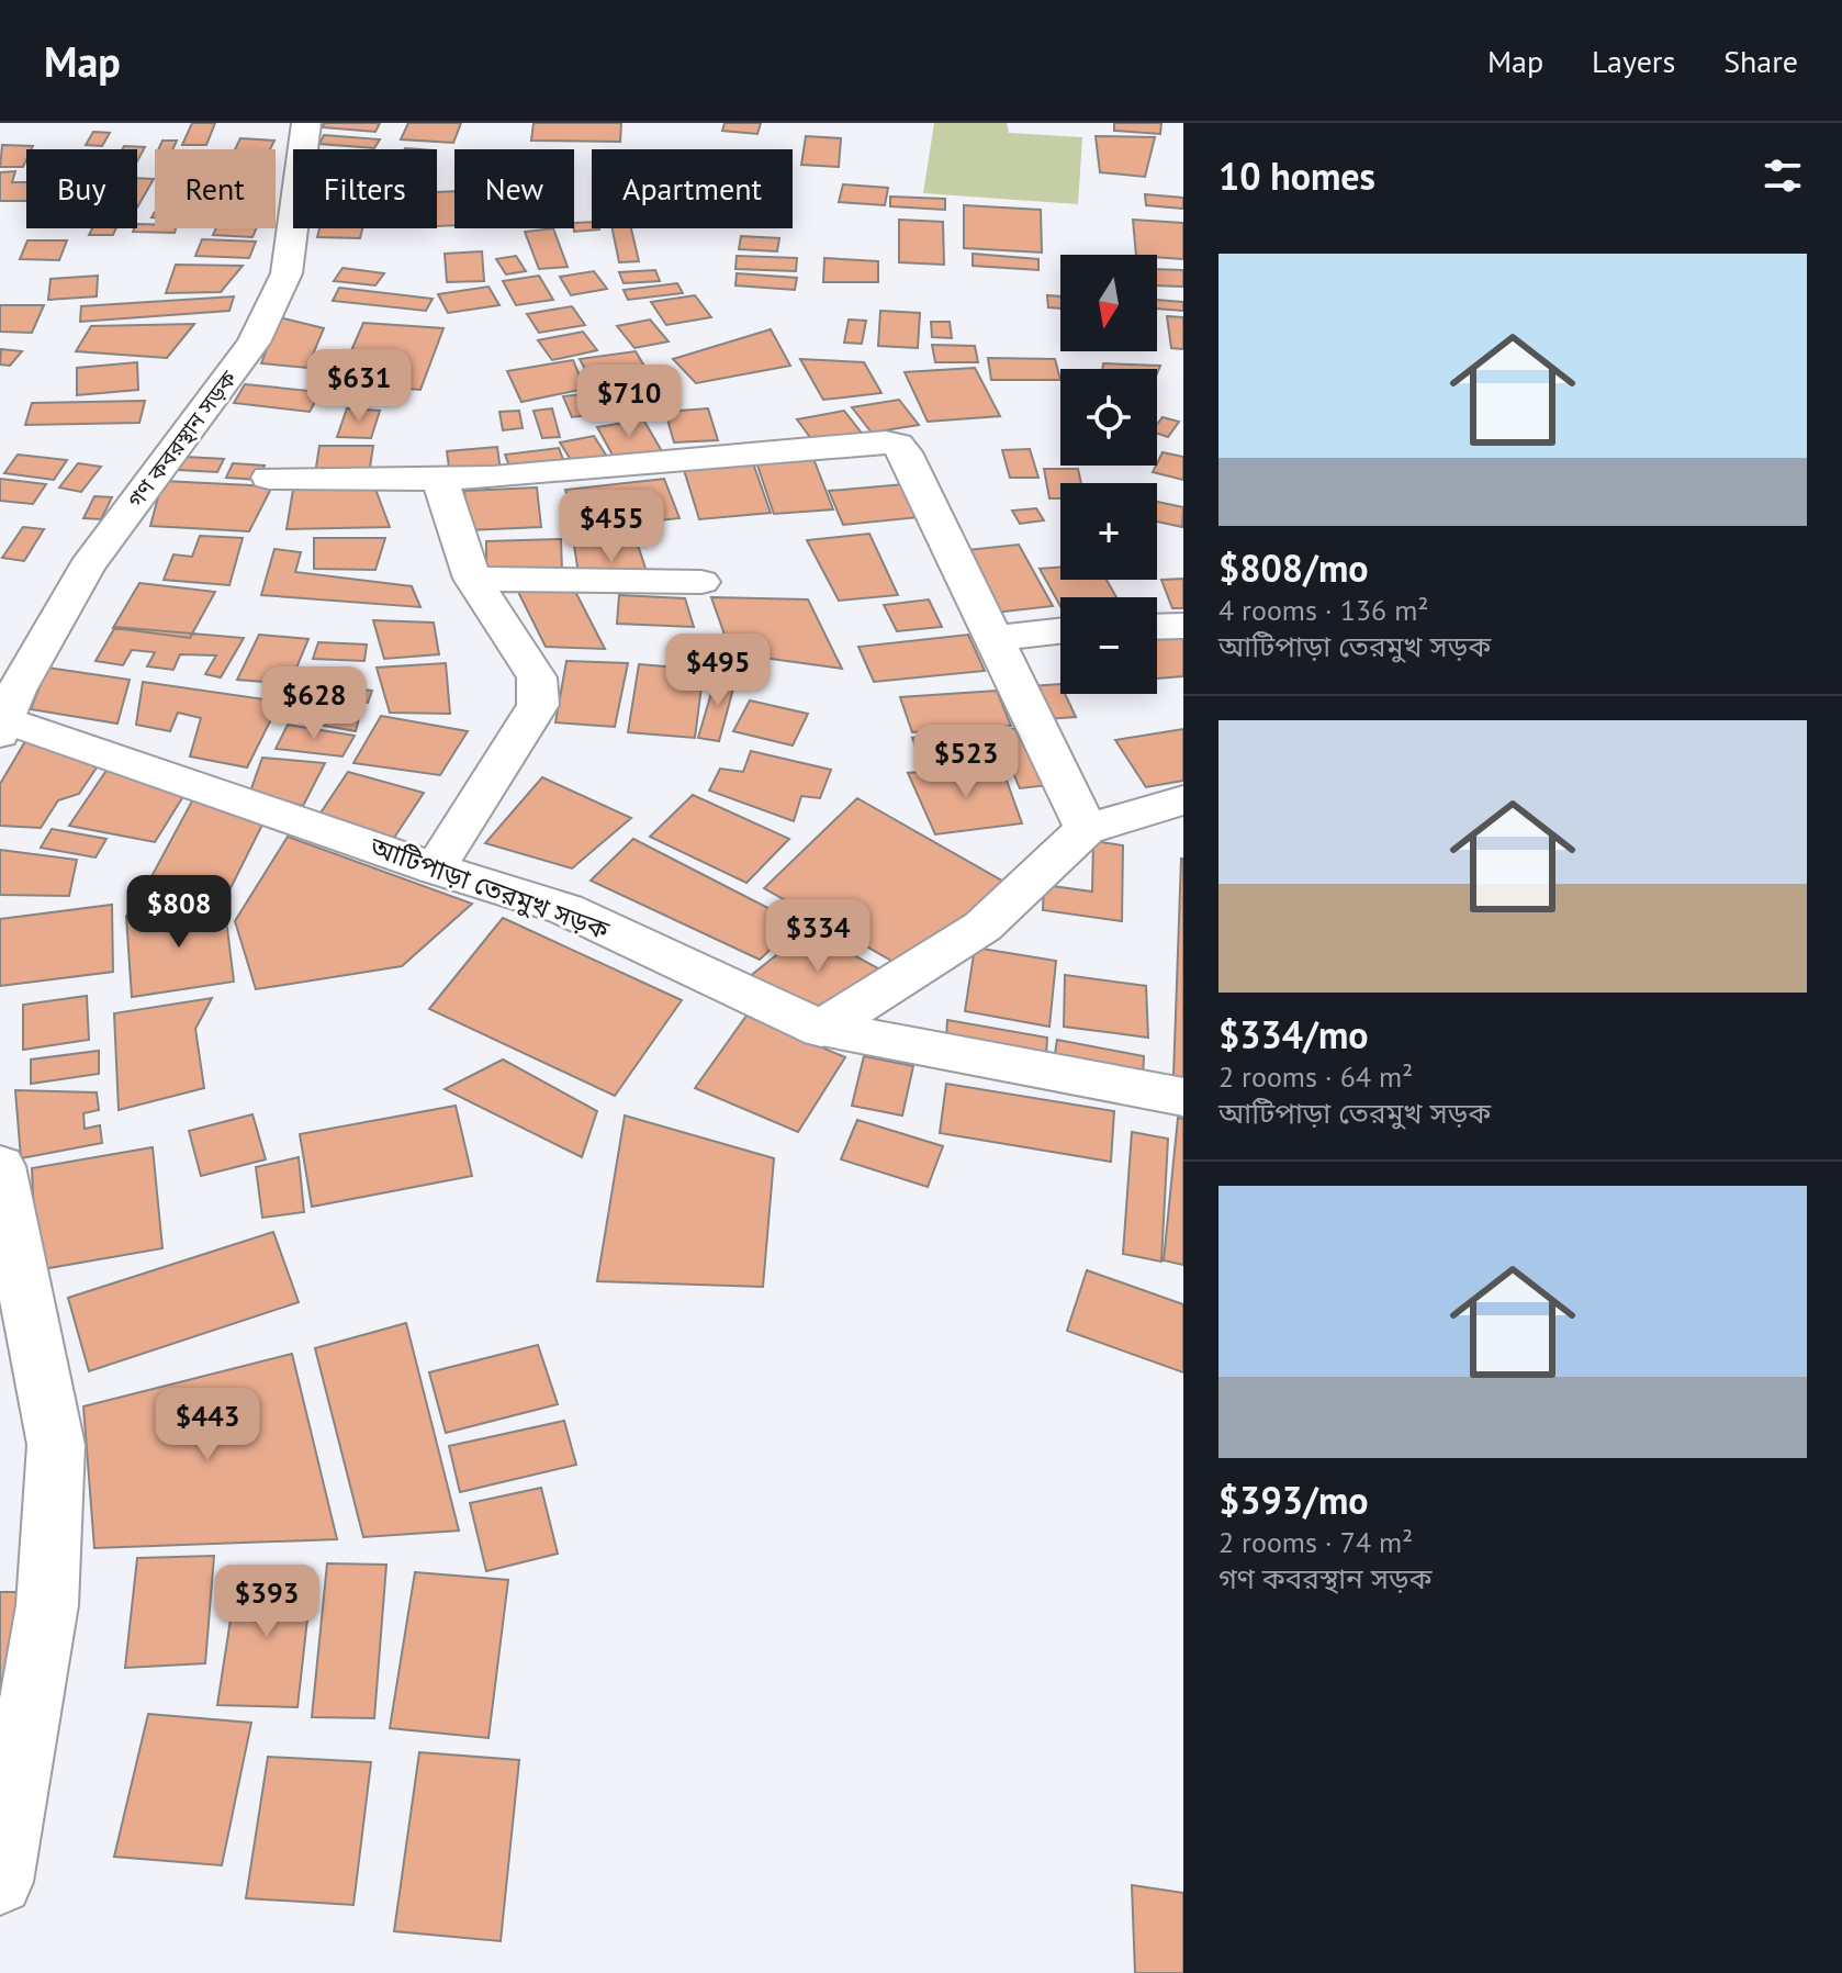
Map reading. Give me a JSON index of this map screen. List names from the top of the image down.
{
  "streets": {
    "street": ["গণ কবরস্থান সড়ক", "আটিপাড়া তেরমুখ সড়ক"]
  },
  "crossings": [
    ["গণ কবরস্থান সড়ক", "আটিপাড়া তেরমুখ সড়ক"]
  ],
  "north": "bottom",
  "page": {
    "header": "Map",
    "nav": ["Map", "Layers", "Share"],
    "heading": "10 homes",
    "chip": [
      "Buy",
      "Rent",
      "Filters",
      "New",
      "Apartment"
    ],
    "list": [
      {
        "name": "$808/mo",
        "note": "4 rooms · 136 m² · আটিপাড়া তেরমুখ সড়ক"
      },
      {
        "name": "$334/mo",
        "note": "2 rooms · 64 m² · আটিপাড়া তেরমুখ সড়ক"
      },
      {
        "name": "$393/mo",
        "note": "2 rooms · 74 m² · গণ কবরস্থান সড়ক"
      }
    ],
    "map_buttons": ["+", "−"],
    "price": [
      "$631",
      "$710",
      "$455",
      "$495",
      "$628",
      "$523",
      "$808",
      "$334",
      "$443",
      "$393"
    ]
  }
}
